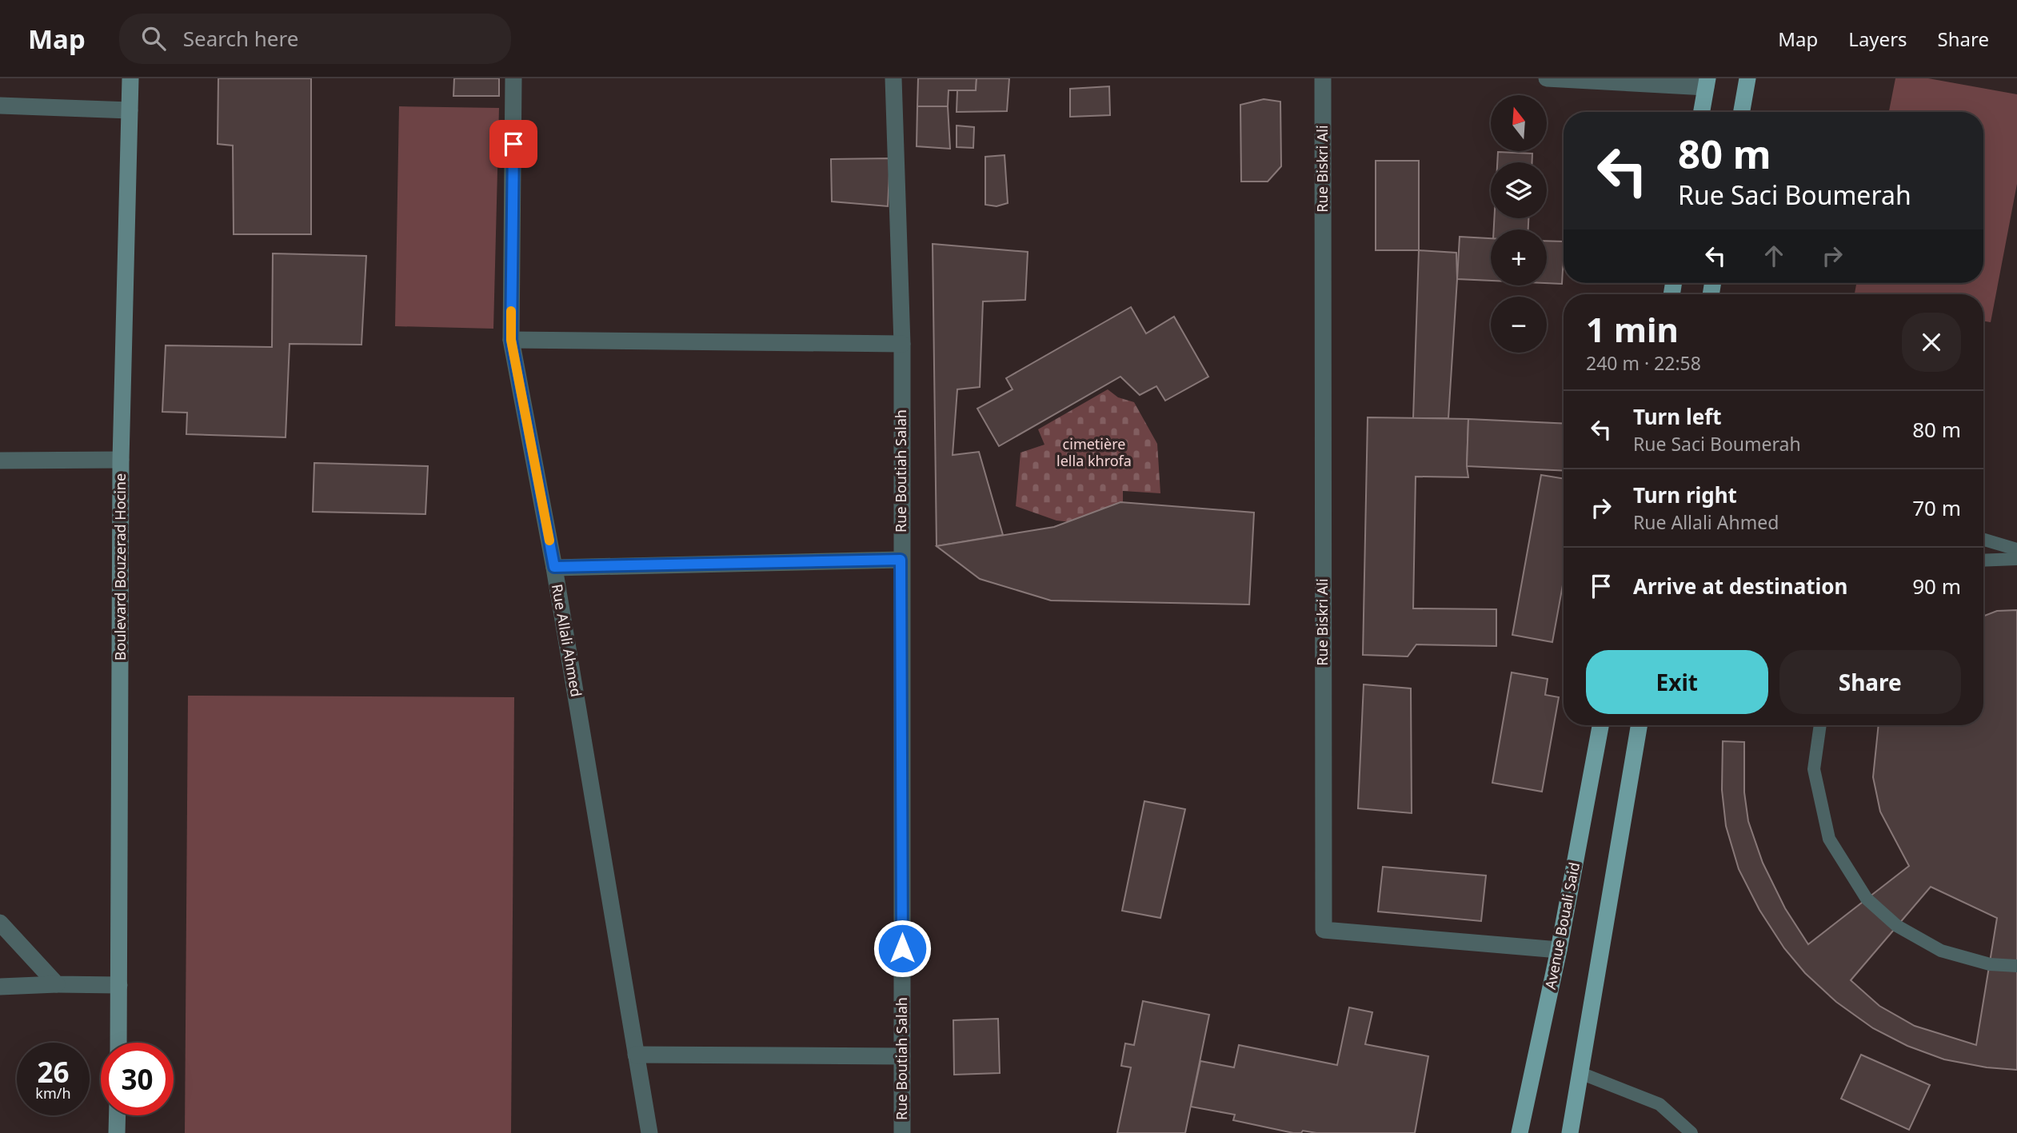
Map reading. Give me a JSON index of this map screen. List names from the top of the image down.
{
  "streets": {
    "main road": ["Avenue Bouali Said"],
    "street": [
      "Rue Biskri Ali",
      "Rue Boutiah Salah",
      "Boulevard Bouzerad Hocine",
      "Rue Allali Ahmed"
    ]
  },
  "crossings": [
    ["Rue Biskri Ali", "Avenue Bouali Said"]
  ],
  "parks": ["cimetière lella khrofa"],
  "north": "top",
  "page": {
    "header": "Map",
    "search": "Search here",
    "nav": ["Map", "Layers", "Share"],
    "map_buttons": ["+", "−"],
    "turn": ["80 m", "Rue Saci Boumerah"],
    "heading": ["1 min", "240 m · 22:58"],
    "list": [
      {
        "name": "Turn left",
        "note": "Rue Saci Boumerah",
        "value": "80 m"
      },
      {
        "name": "Turn right",
        "note": "Rue Allali Ahmed",
        "value": "70 m"
      },
      {
        "name": "Arrive at destination",
        "value": "90 m"
      }
    ],
    "buttons": ["Exit", "Share"],
    "speed": "26 km/h",
    "limit": "30"
  }
}
